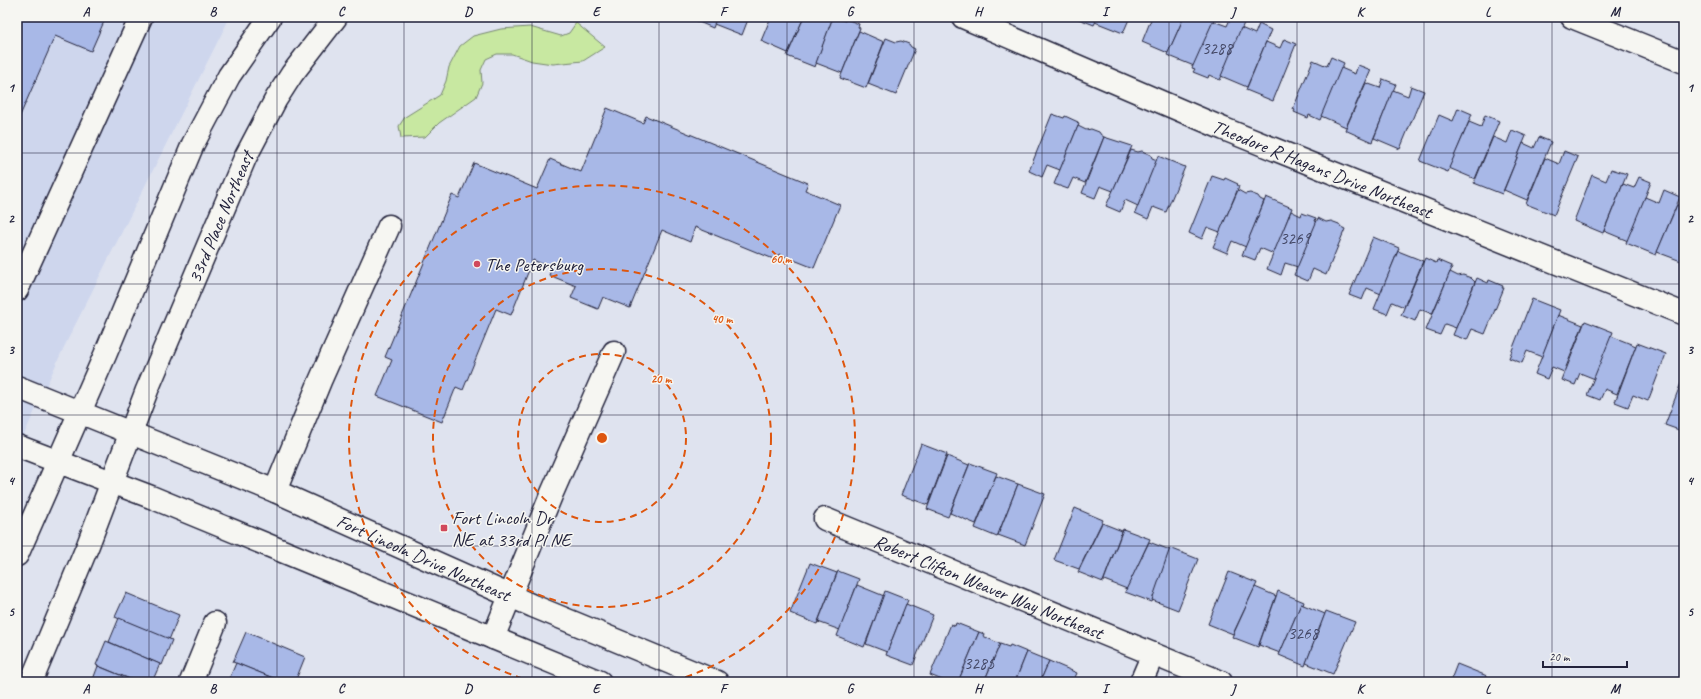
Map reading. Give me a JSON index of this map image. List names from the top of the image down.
{
  "streets": {
    "street": [
      "Theodore R Hagans Drive Northeast",
      "33rd Place Northeast",
      "Fort Lincoln Drive Northeast",
      "Robert Clifton Weaver Way Northeast"
    ]
  },
  "crossings": [
    ["33rd Place Northeast", "Fort Lincoln Drive Northeast"]
  ],
  "places": {
    "other": ["The Petersburg"],
    "transit": ["Fort Lincoln Dr NE at 33rd Pl NE"]
  },
  "house_numbers": [
    "3288",
    "3269",
    "3268",
    "3285"
  ],
  "scale_bar": "20 m",
  "grid": {
    "columns": [
      "A",
      "B",
      "C",
      "D",
      "E",
      "F",
      "G",
      "H",
      "I",
      "J",
      "K",
      "L",
      "M"
    ],
    "rows": [
      "1",
      "2",
      "3",
      "4",
      "5"
    ]
  },
  "rings": ["60 m", "40 m", "20 m"]
}
